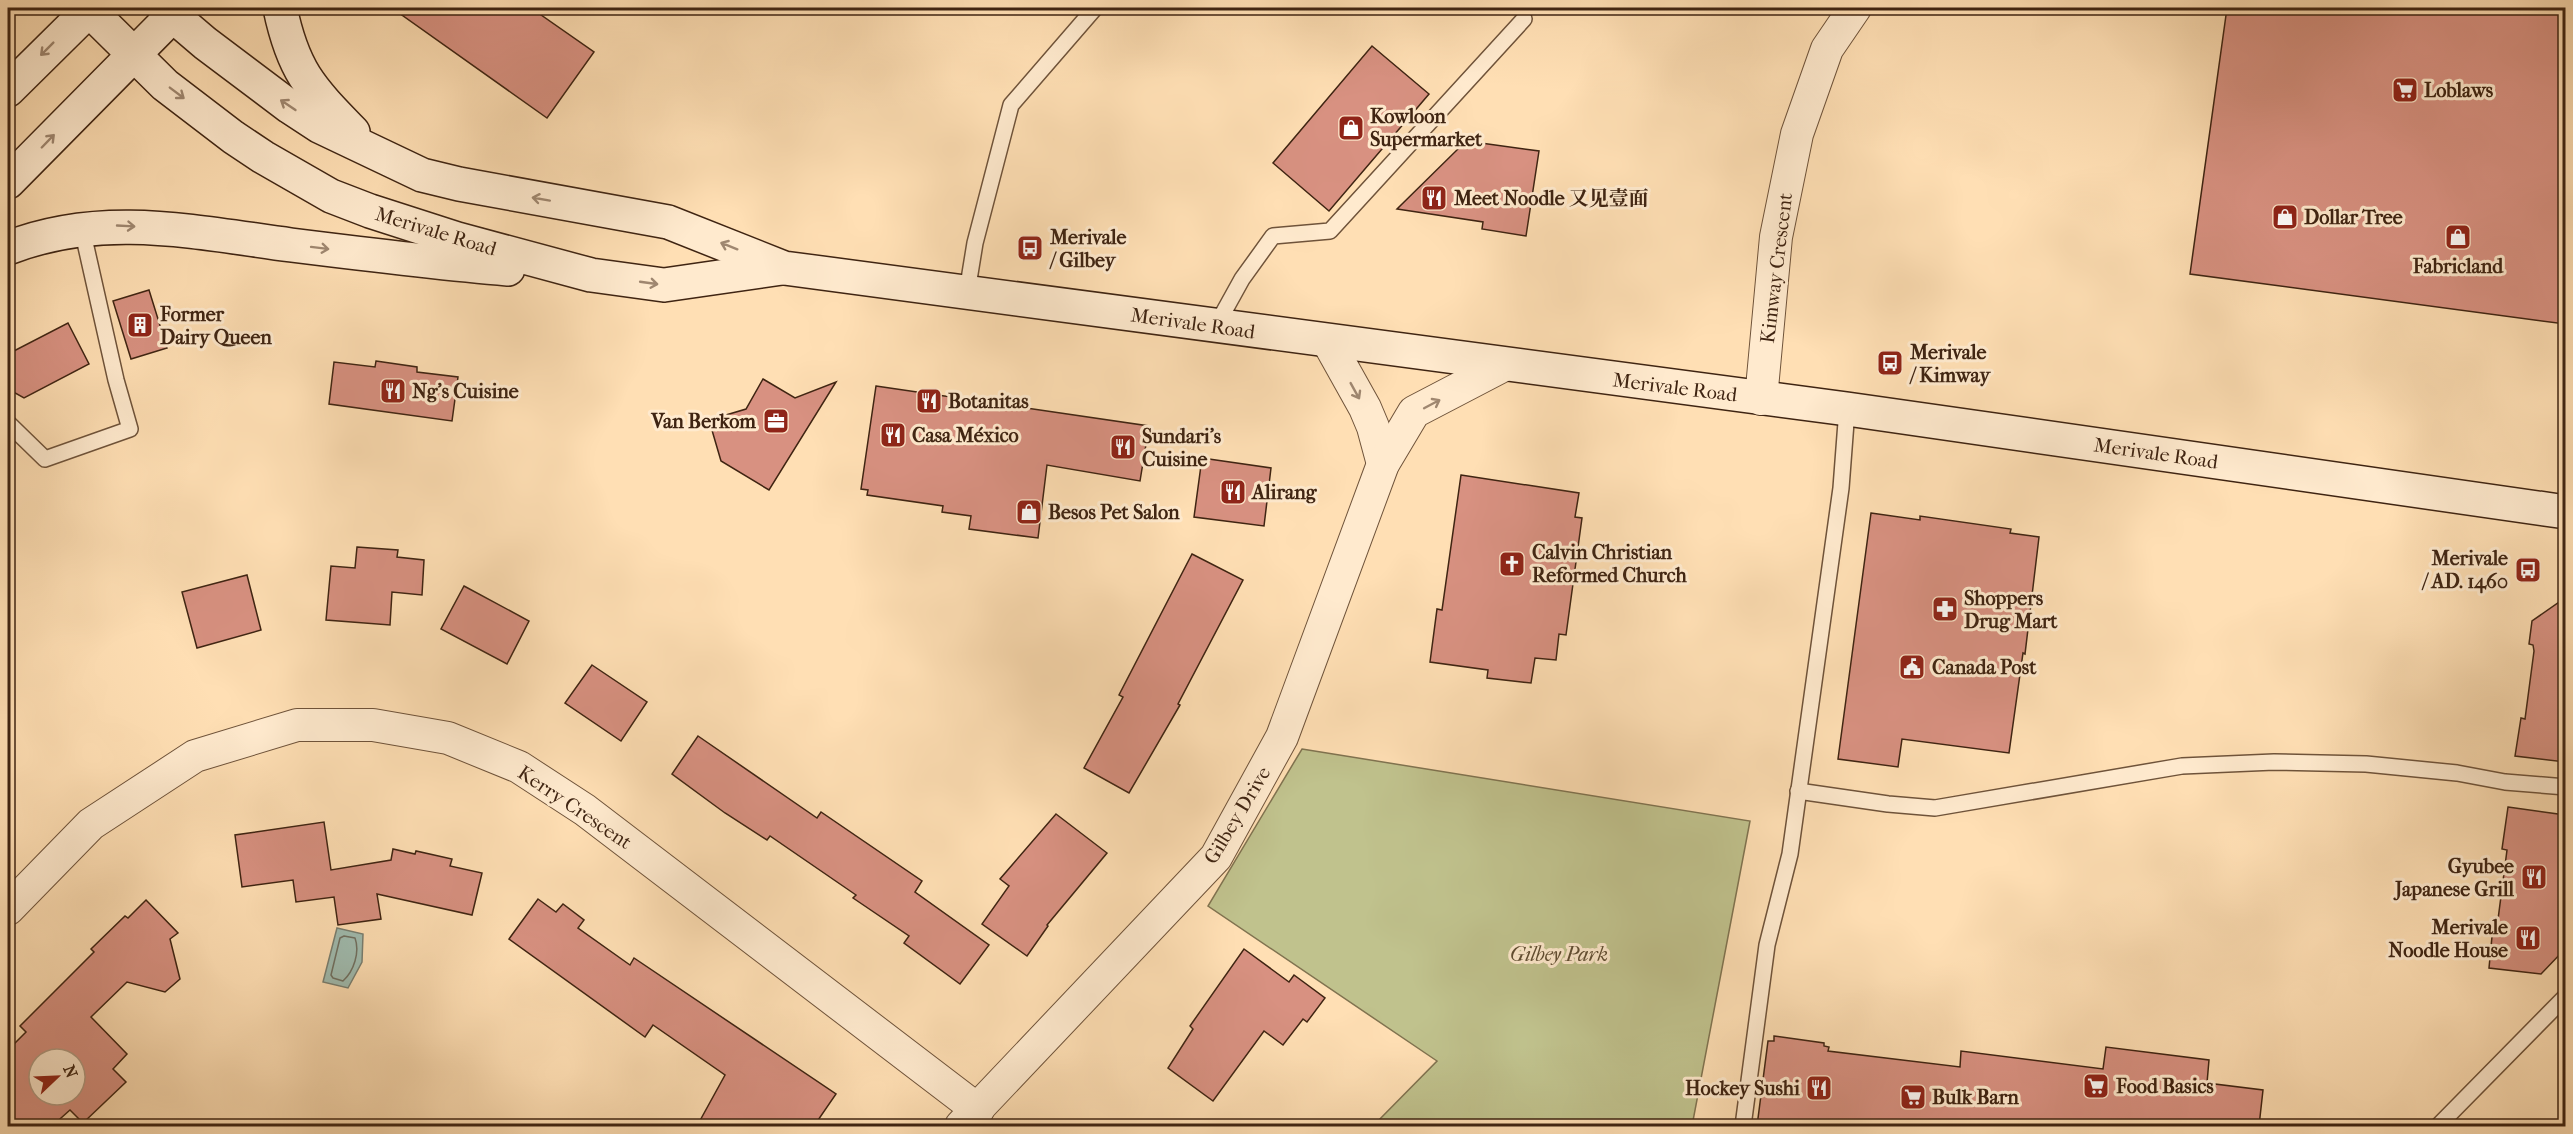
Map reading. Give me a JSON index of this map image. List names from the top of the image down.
{
  "streets": {
    "main road": ["Merivale Road"],
    "street": ["Kimway Crescent", "Kerry Crescent", "Gilbey Drive"]
  },
  "crossings": [
    ["Merivale Road", "Kimway Crescent"],
    ["Merivale Road", "Gilbey Drive"],
    ["Kerry Crescent", "Gilbey Drive"]
  ],
  "parks": ["Gilbey Park"],
  "places": {
    "supermarket": ["Loblaws", "Food Basics", "Bulk Barn"],
    "shop": [
      "Kowloon Supermarket",
      "Dollar Tree",
      "Fabricland",
      "Besos Pet Salon"
    ],
    "restaurant": [
      "Meet Noodle 又见壹面",
      "Ng's Cuisine",
      "Botanitas",
      "Casa México",
      "Sundari's Cuisine",
      "Alirang",
      "Gyubee Japanese Grill",
      "Merivale Noodle House",
      "Hockey Sushi"
    ],
    "bus stop": ["Merivale / Gilbey", "Merivale / Kimway", "Merivale / AD. 1460"],
    "building": ["Former Dairy Queen"],
    "office": ["Van Berkom"],
    "church": ["Calvin Christian Reformed Church"],
    "pharmacy": ["Shoppers Drug Mart"],
    "public building": ["Canada Post"]
  },
  "north": "top right"
}
